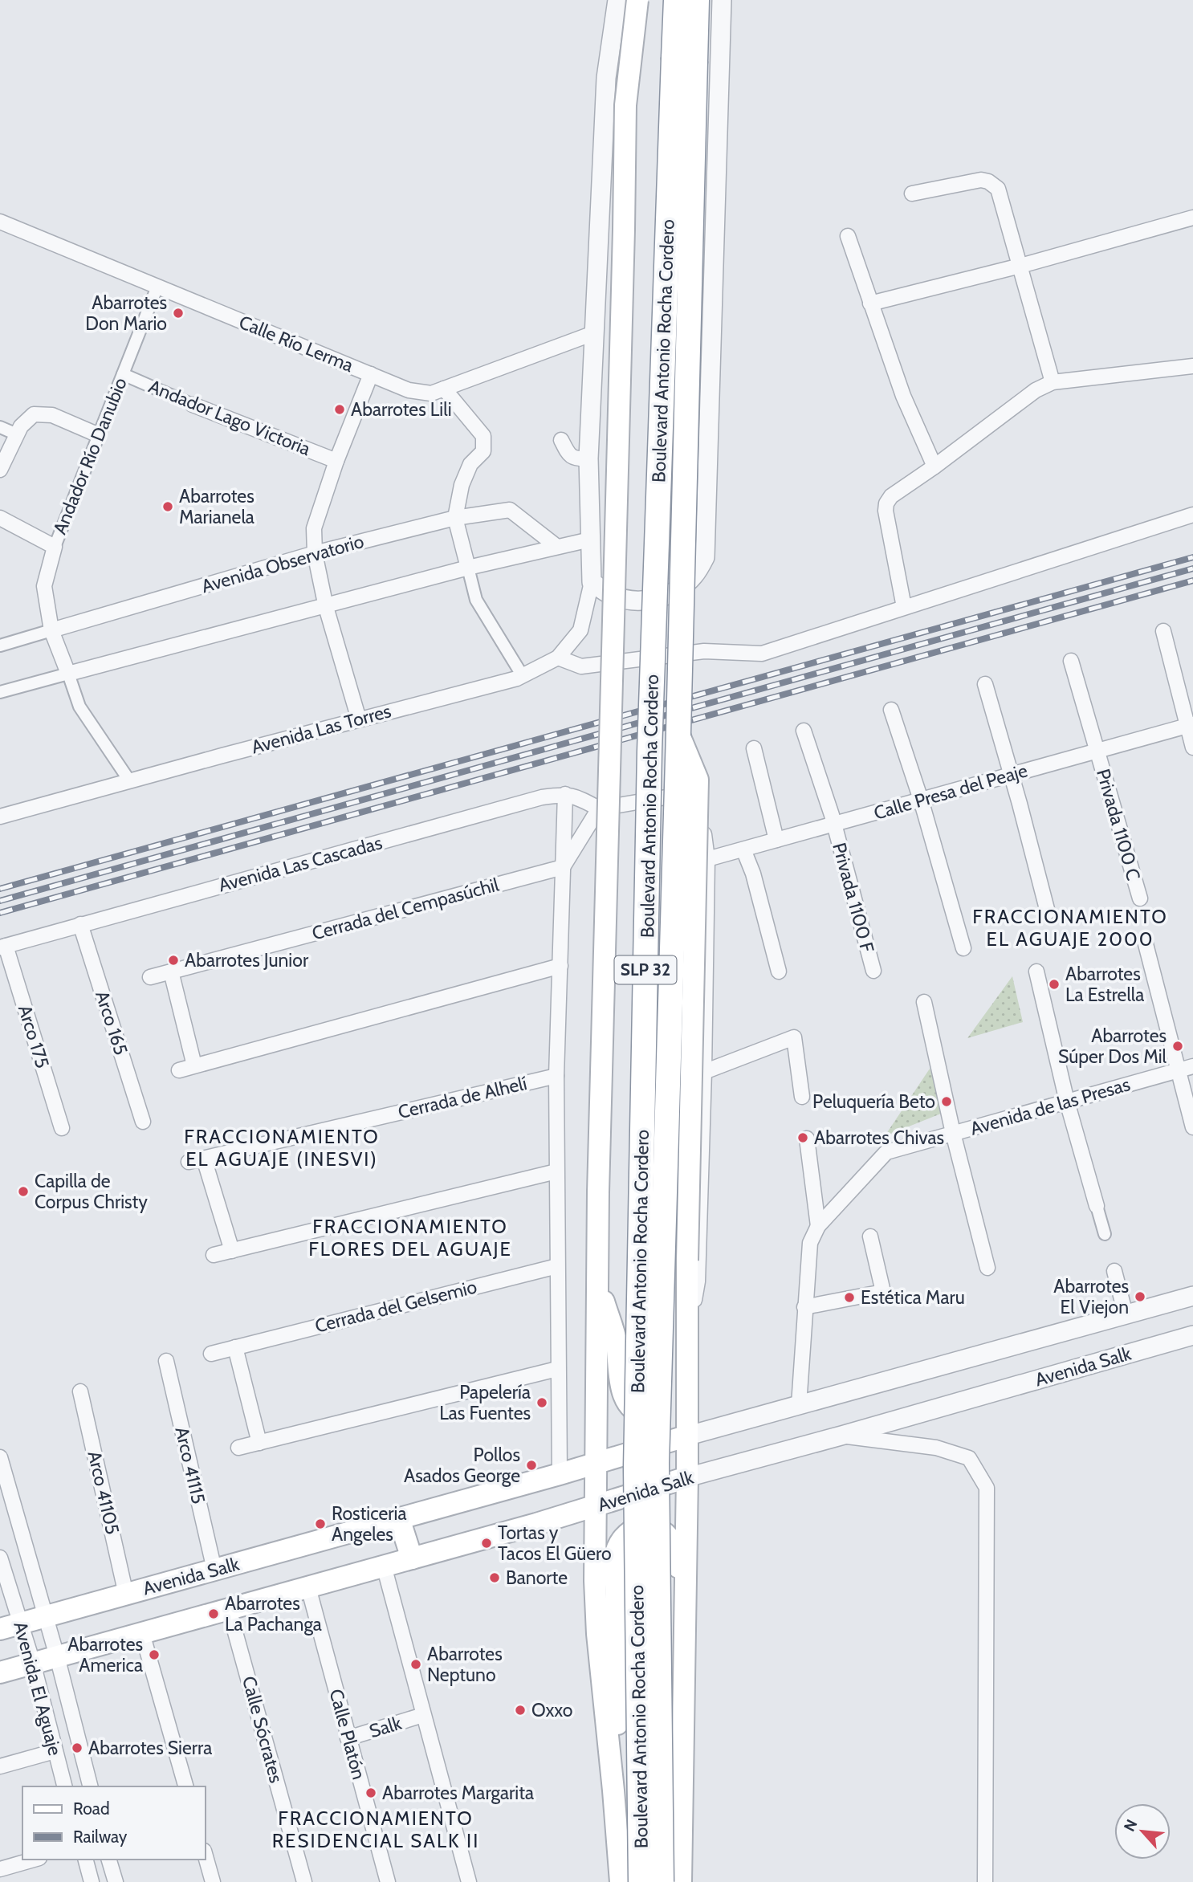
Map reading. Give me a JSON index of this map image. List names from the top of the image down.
{
  "streets": {
    "highway": ["Boulevard Antonio Rocha Cordero", "SLP 32"],
    "main road": ["Avenida Salk"],
    "street": [
      "Calle Río Lerma",
      "Andador Lago Victoria",
      "Andador Río Danubio",
      "Avenida Observatorio",
      "Avenida Las Torres",
      "Calle Presa del Peaje",
      "Privada 1100 C",
      "Avenida Las Cascadas",
      "Privada 1100 F",
      "Cerrada del Cempasúchil",
      "Arco 165",
      "Arco 175",
      "Cerrada de Alhelí",
      "Avenida de las Presas",
      "Cerrada del Gelsemio",
      "Arco 41115",
      "Arco 41105",
      "Avenida El Aguaje",
      "Salk",
      "Calle Sócrates",
      "Calle Platón"
    ]
  },
  "crossings": [
    ["Calle Río Lerma", "Andador Río Danubio"],
    ["Andador Lago Victoria", "Andador Río Danubio"],
    ["Andador Río Danubio", "Avenida Observatorio"],
    ["Calle Presa del Peaje", "Privada 1100 C"],
    ["Calle Presa del Peaje", "Privada 1100 F"],
    ["Avenida Las Cascadas", "Arco 165"],
    ["Avenida Las Cascadas", "Arco 175"],
    ["Avenida de las Presas", "Avenida Salk"],
    ["Avenida Salk", "Arco 41115"],
    ["Avenida Salk", "Arco 41105"],
    ["Avenida Salk", "Avenida El Aguaje"],
    ["Avenida Salk", "Calle Sócrates"],
    ["Avenida Salk", "Calle Platón"],
    ["Salk", "Calle Platón"]
  ],
  "districts": [
    "FRACCIONAMIENTO EL AGUAJE 2000",
    "FRACCIONAMIENTO EL AGUAJE (INESVI)",
    "FRACCIONAMIENTO FLORES DEL AGUAJE",
    "FRACCIONAMIENTO RESIDENCIAL SALK II"
  ],
  "places": [
    "Abarrotes Don Mario",
    "Abarrotes Lili",
    "Abarrotes Marianela",
    "Abarrotes Junior",
    "Abarrotes La Estrella",
    "Abarrotes Súper Dos Mil",
    "Peluquería Beto",
    "Abarrotes Chivas",
    "Capilla de Corpus Christy",
    "Abarrotes El Viejon",
    "Estética Maru",
    "Papelería Las Fuentes",
    "Pollos Asados George",
    "Rosticeria Angeles",
    "Tortas y Tacos El Güero",
    "Banorte",
    "Abarrotes La Pachanga",
    "Abarrotes America",
    "Abarrotes Neptuno",
    "Oxxo",
    "Abarrotes Sierra",
    "Abarrotes Margarita"
  ],
  "legend": ["Road", "Railway"],
  "north": "top left"
}
